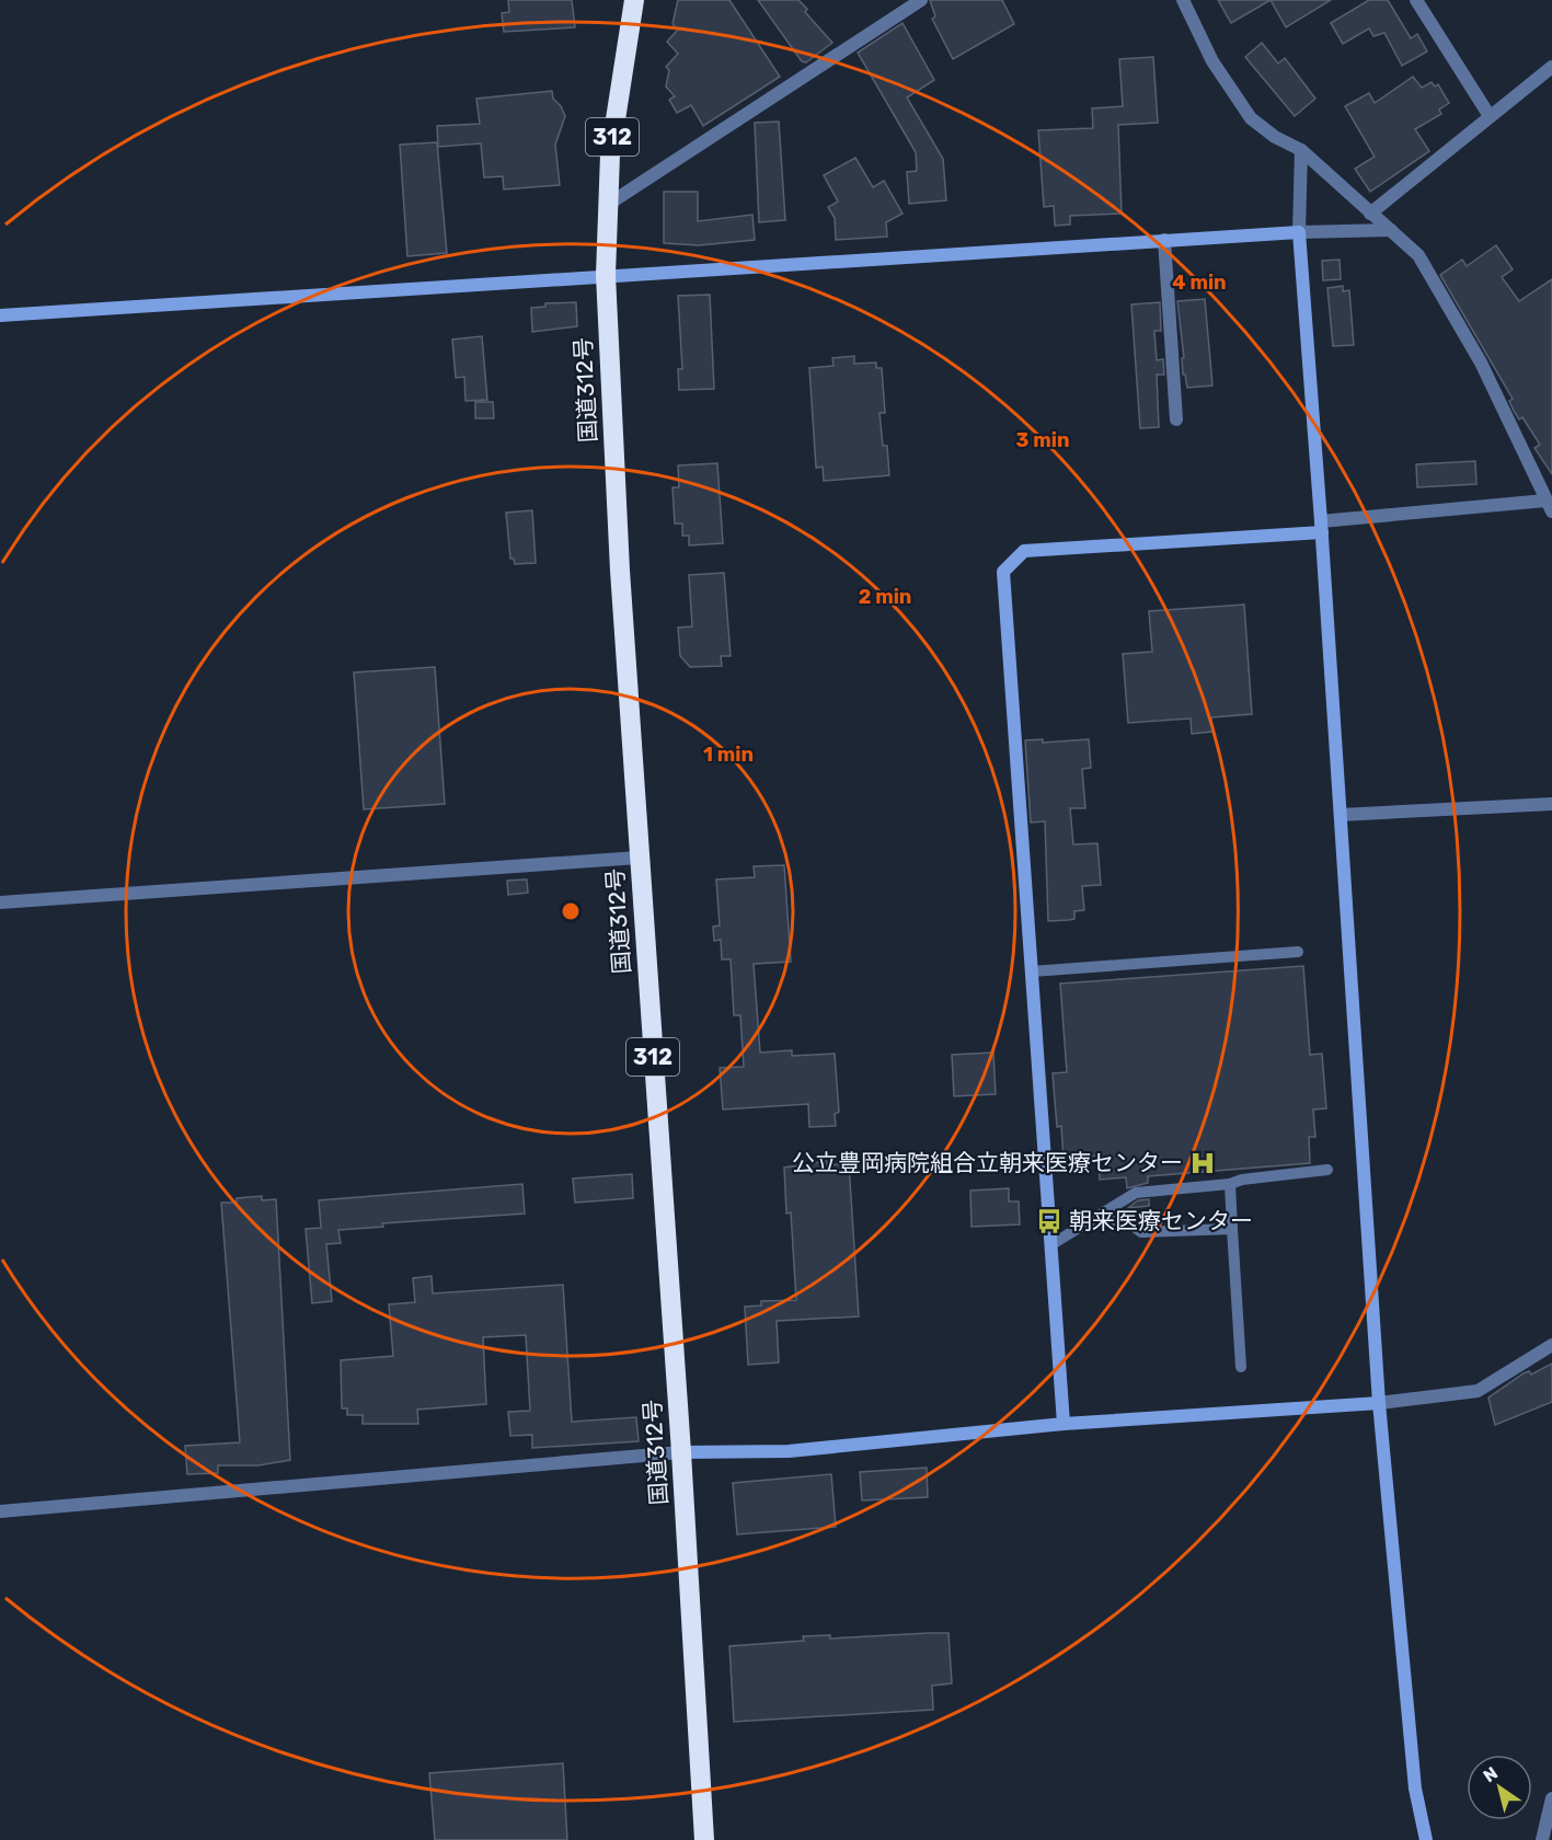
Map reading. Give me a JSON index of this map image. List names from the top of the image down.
{
  "streets": {
    "highway": ["312", "国道312号"]
  },
  "places": {
    "hospital": ["公立豊岡病院組合立朝来医療センター"],
    "bus stop": ["朝来医療センター"]
  },
  "north": "top left",
  "rings": [
    "4 min",
    "3 min",
    "2 min",
    "1 min"
  ]
}
